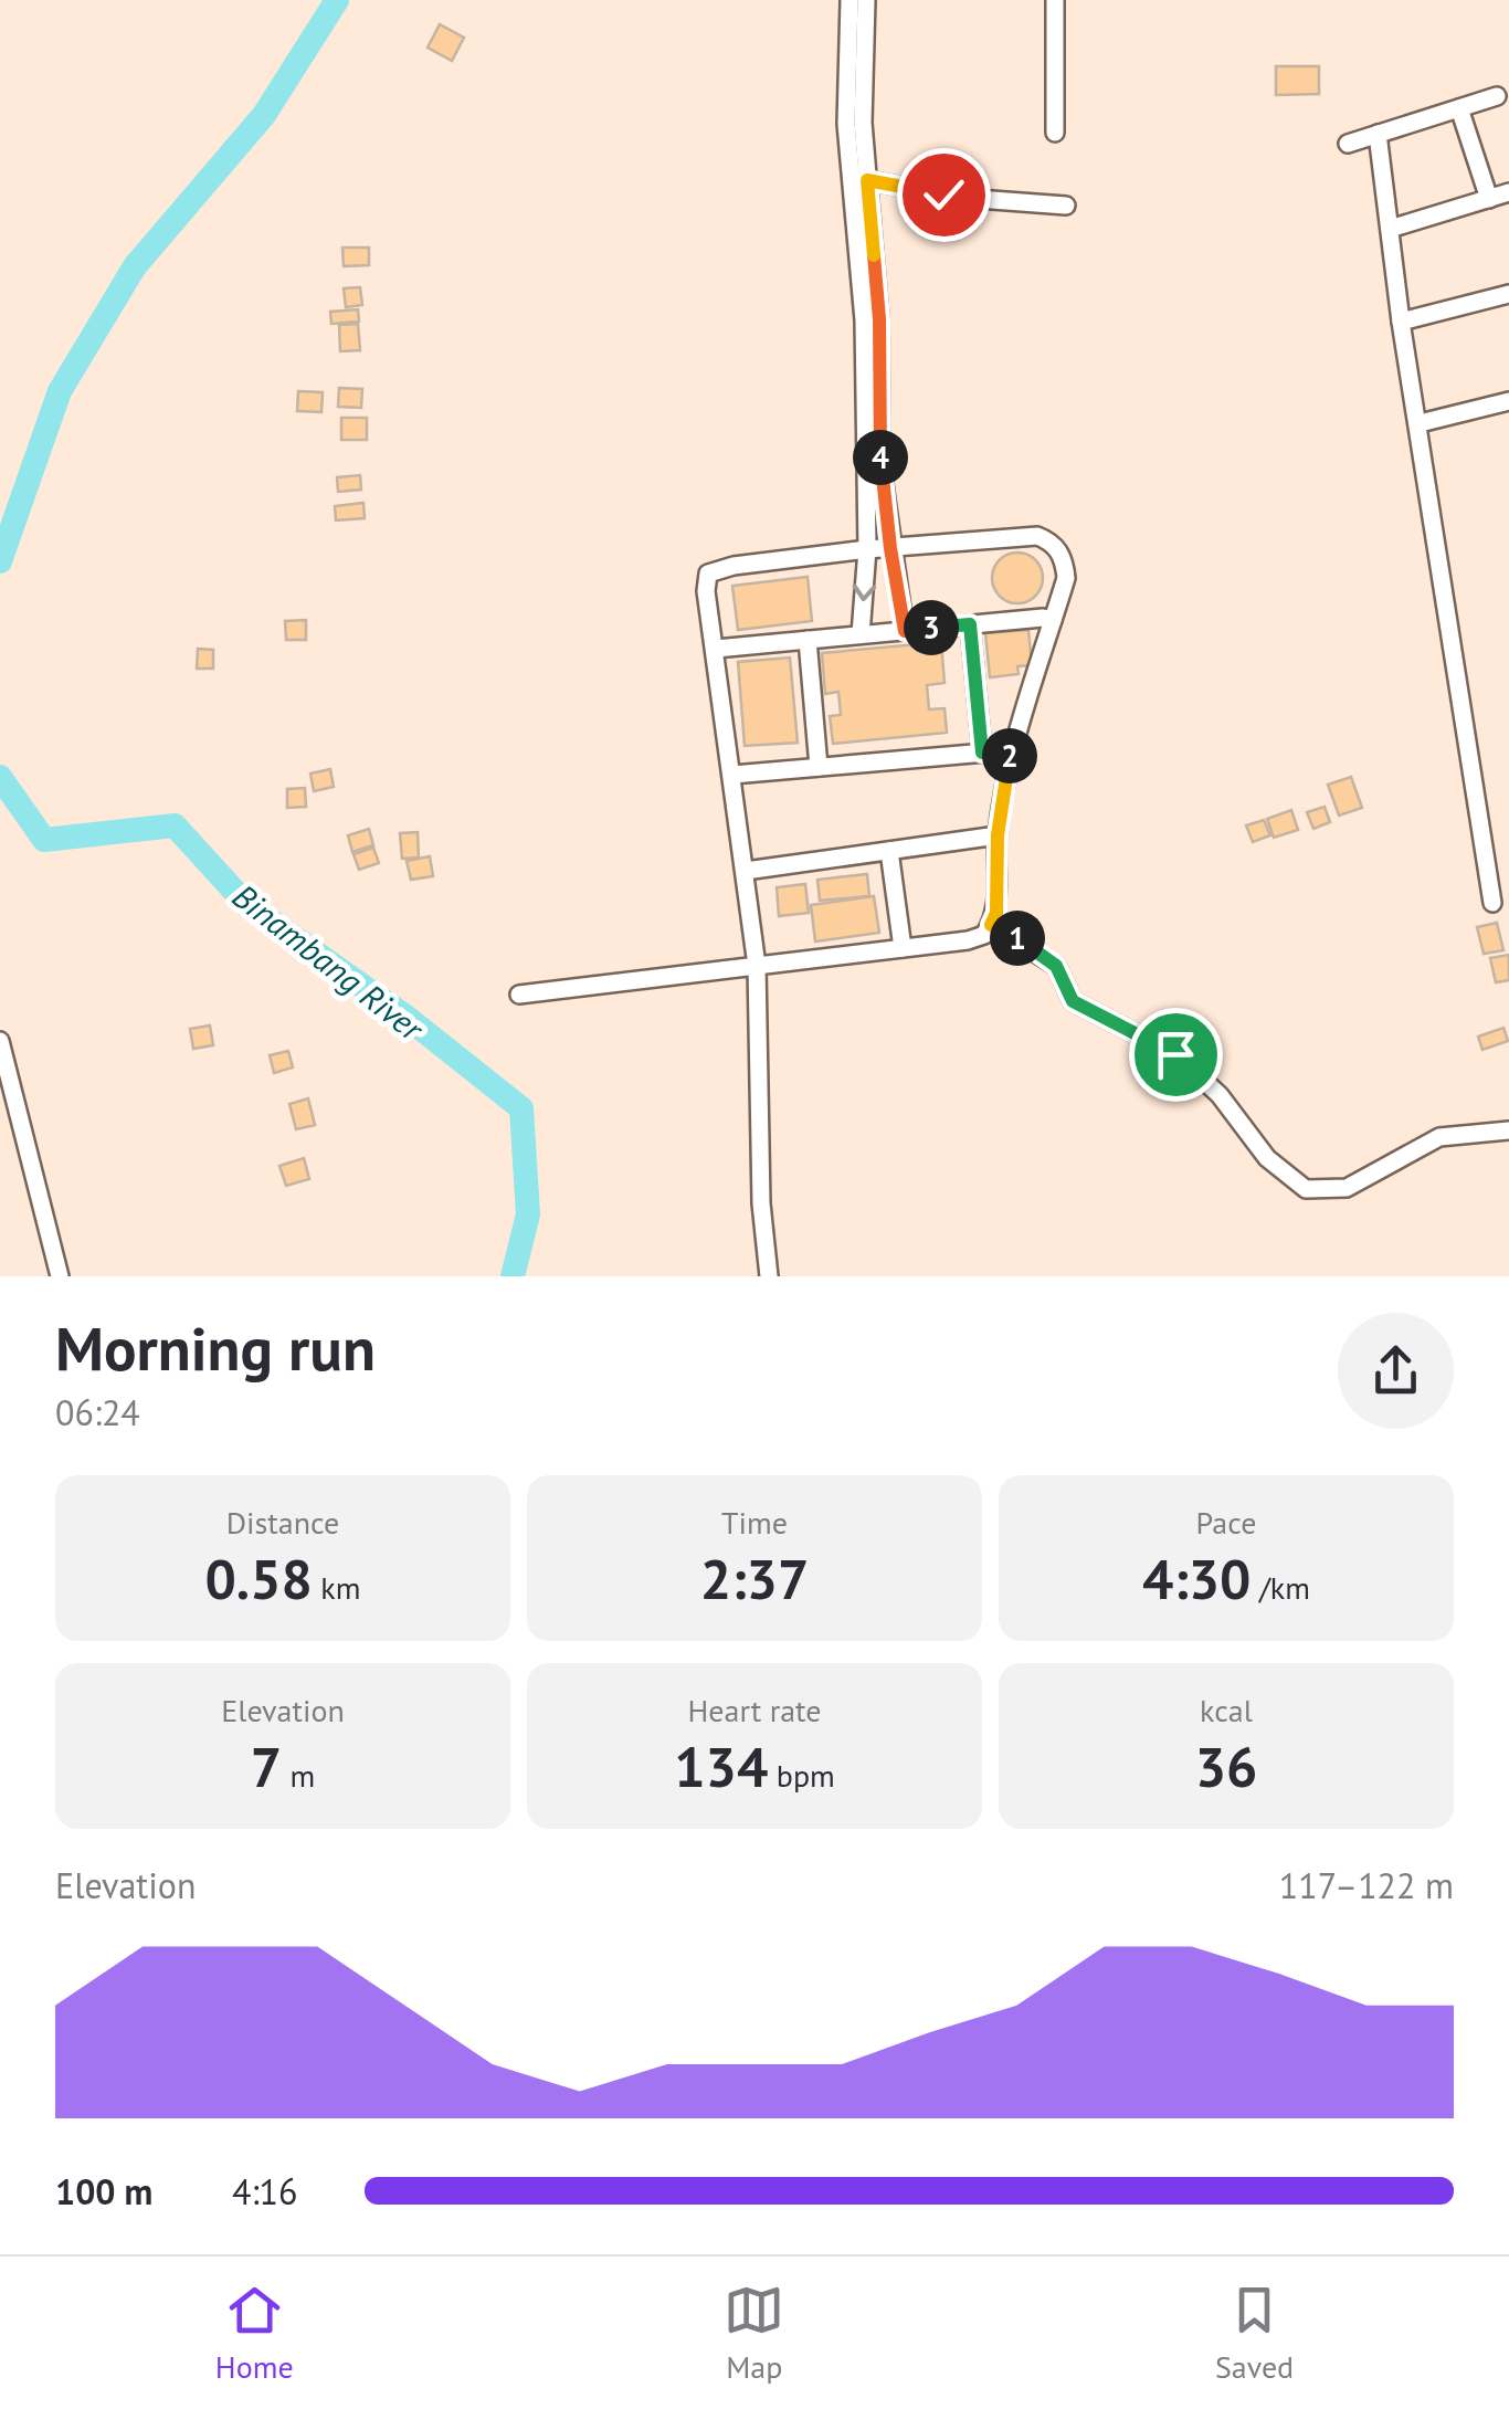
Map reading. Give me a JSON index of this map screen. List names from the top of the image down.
{
  "water": ["Binambang River"],
  "page": {
    "pins": [
      "4",
      "3",
      "2",
      "1"
    ],
    "heading": ["Morning run", "06:24"],
    "stats": [
      ["Distance", "0.58 km"],
      ["Time", "2:37"],
      ["Pace", "4:30 /km"],
      ["Elevation", "7 m"],
      ["Heart rate", "134 bpm"],
      ["kcal", "36"]
    ],
    "chart": ["Elevation", "117–122 m"],
    "list": [
      {
        "name": "100 m",
        "note": "4:16"
      }
    ],
    "tabs": ["Home", "Map", "Saved"]
  }
}
